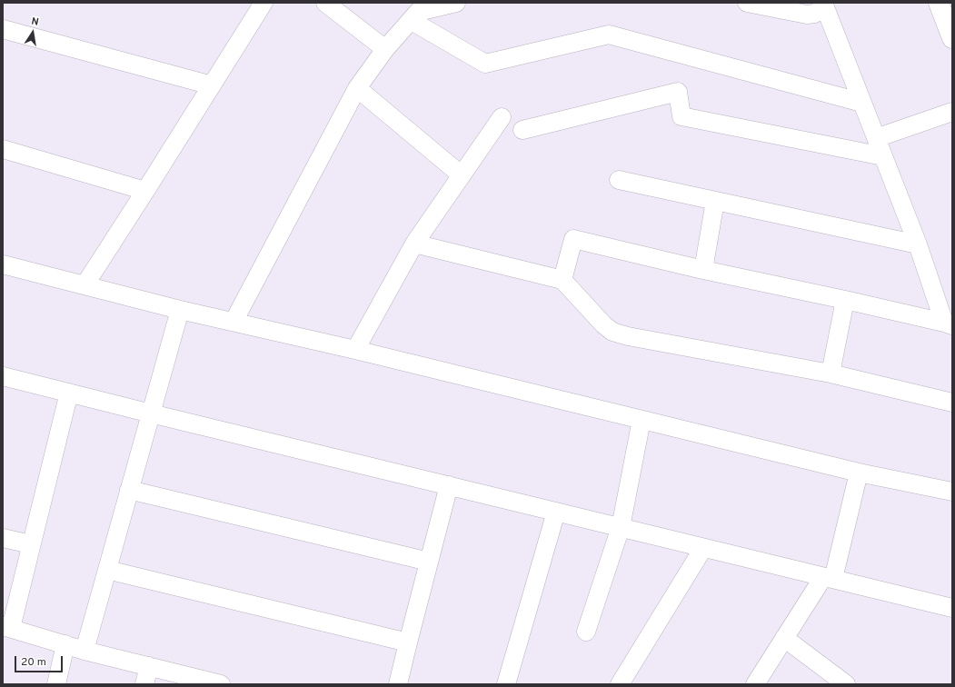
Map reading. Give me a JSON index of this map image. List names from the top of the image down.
{
  "scale_bar": "20 m",
  "north": "top"
}
